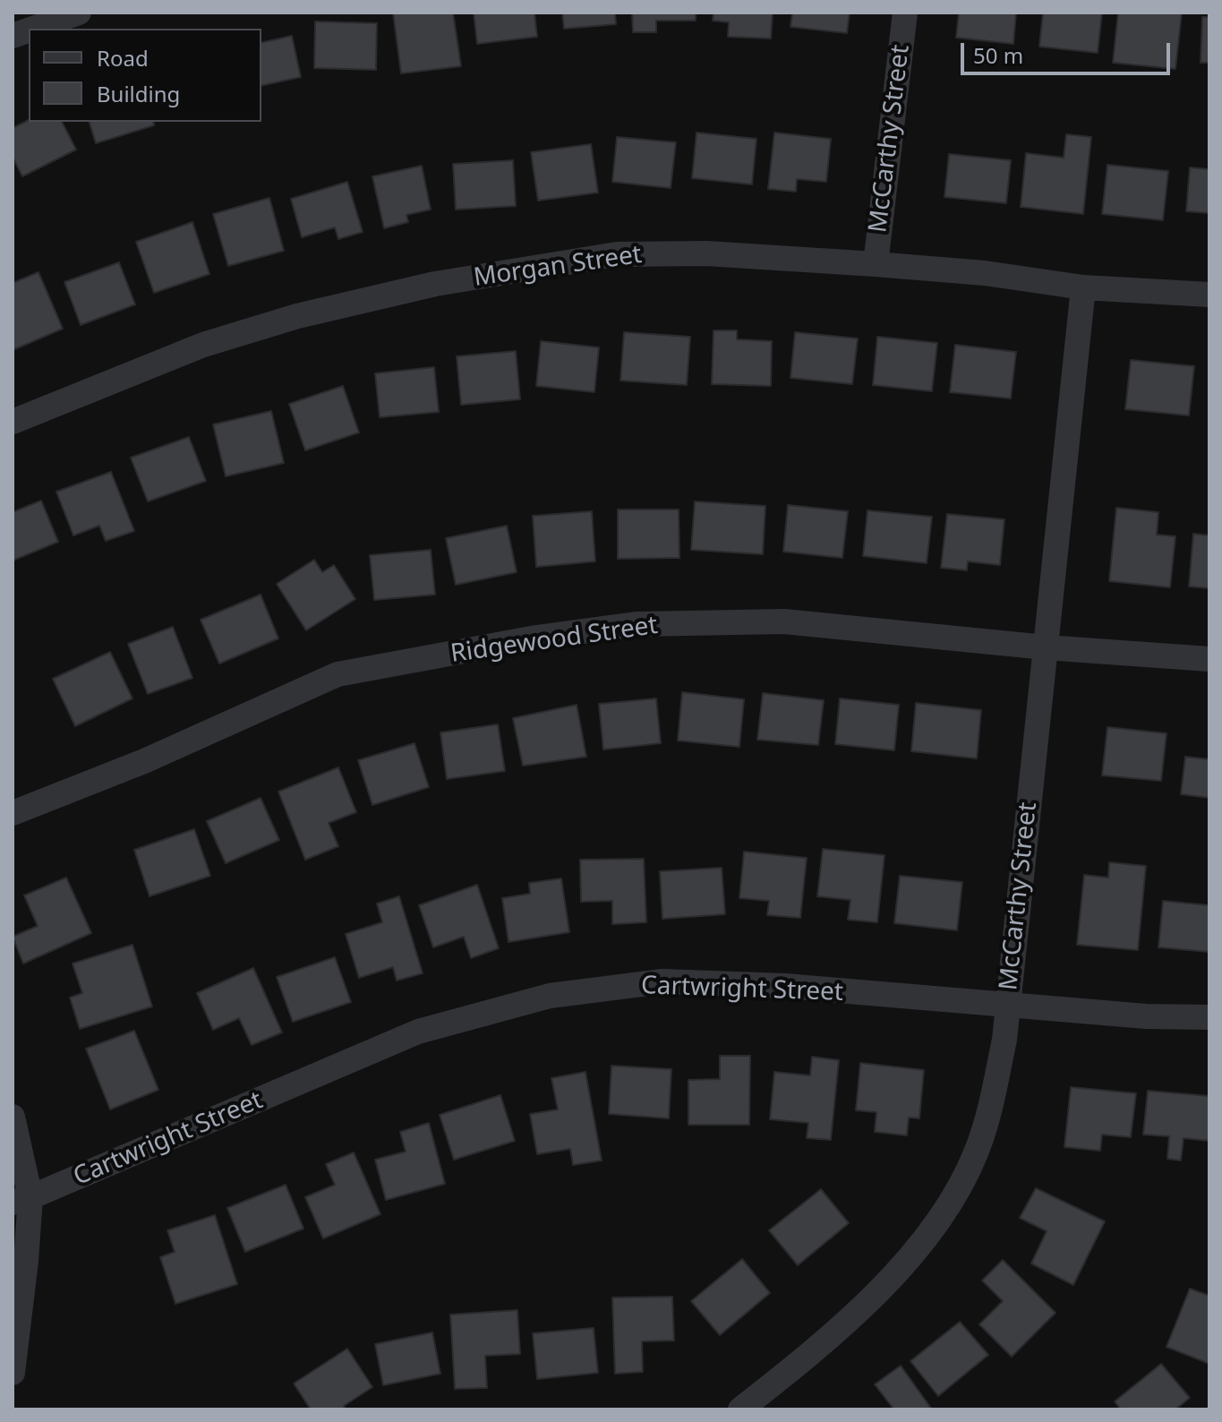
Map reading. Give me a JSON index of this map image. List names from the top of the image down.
{
  "streets": {
    "street": [
      "McCarthy Street",
      "Morgan Street",
      "Ridgewood Street",
      "Cartwright Street"
    ]
  },
  "crossings": [
    ["McCarthy Street", "Morgan Street"],
    ["McCarthy Street", "Ridgewood Street"],
    ["McCarthy Street", "Cartwright Street"]
  ],
  "legend": ["Road", "Building"],
  "scale_bar": "50 m"
}
